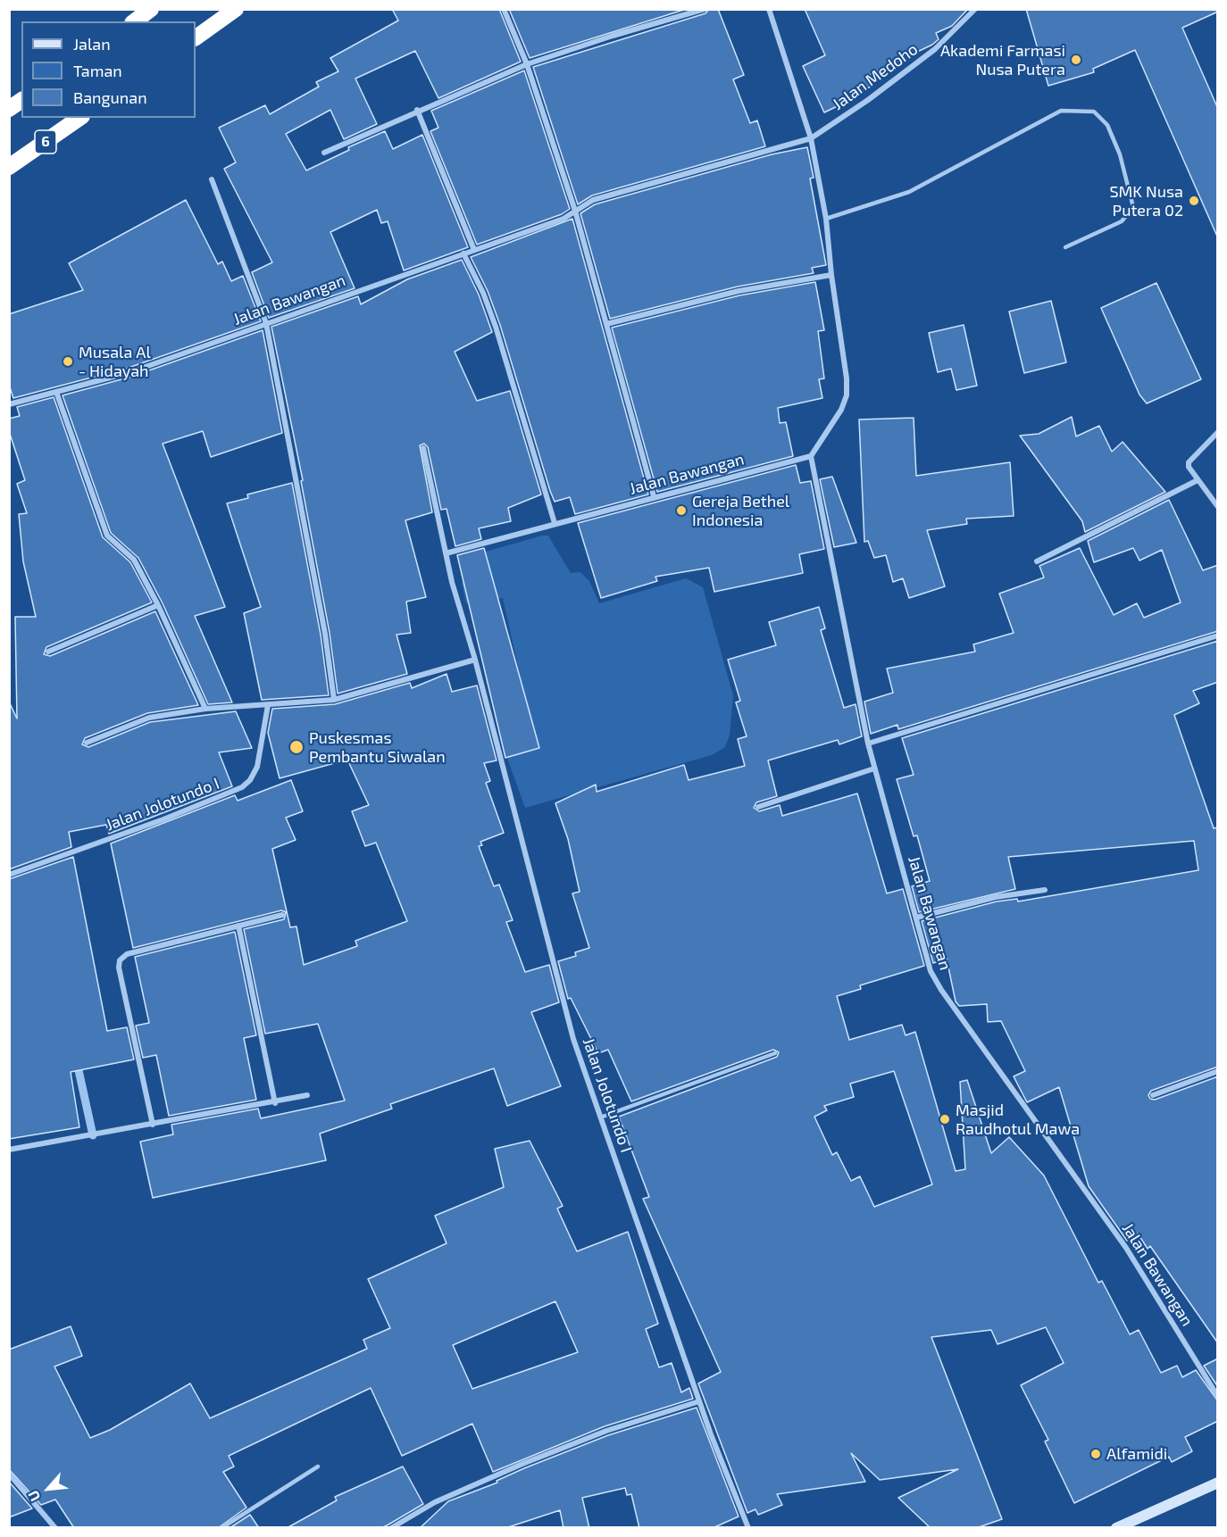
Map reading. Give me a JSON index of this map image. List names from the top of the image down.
{
  "streets": {
    "highway": ["6"],
    "street": ["Jalan Medoho", "Jalan Bawangan", "Jalan Jolotundo I"]
  },
  "crossings": [
    ["Jalan Medoho", "Jalan Bawangan"],
    ["Jalan Bawangan", "Jalan Jolotundo I"]
  ],
  "places": [
    "Akademi Farmasi Nusa Putera",
    "SMK Nusa Putera 02",
    "Musala Al - Hidayah",
    "Gereja Bethel Indonesia",
    "Puskesmas Pembantu Siwalan",
    "Masjid Raudhotul Mawa",
    "Alfamidi"
  ],
  "legend": ["Jalan", "Taman", "Bangunan"],
  "north": "bottom left"
}
